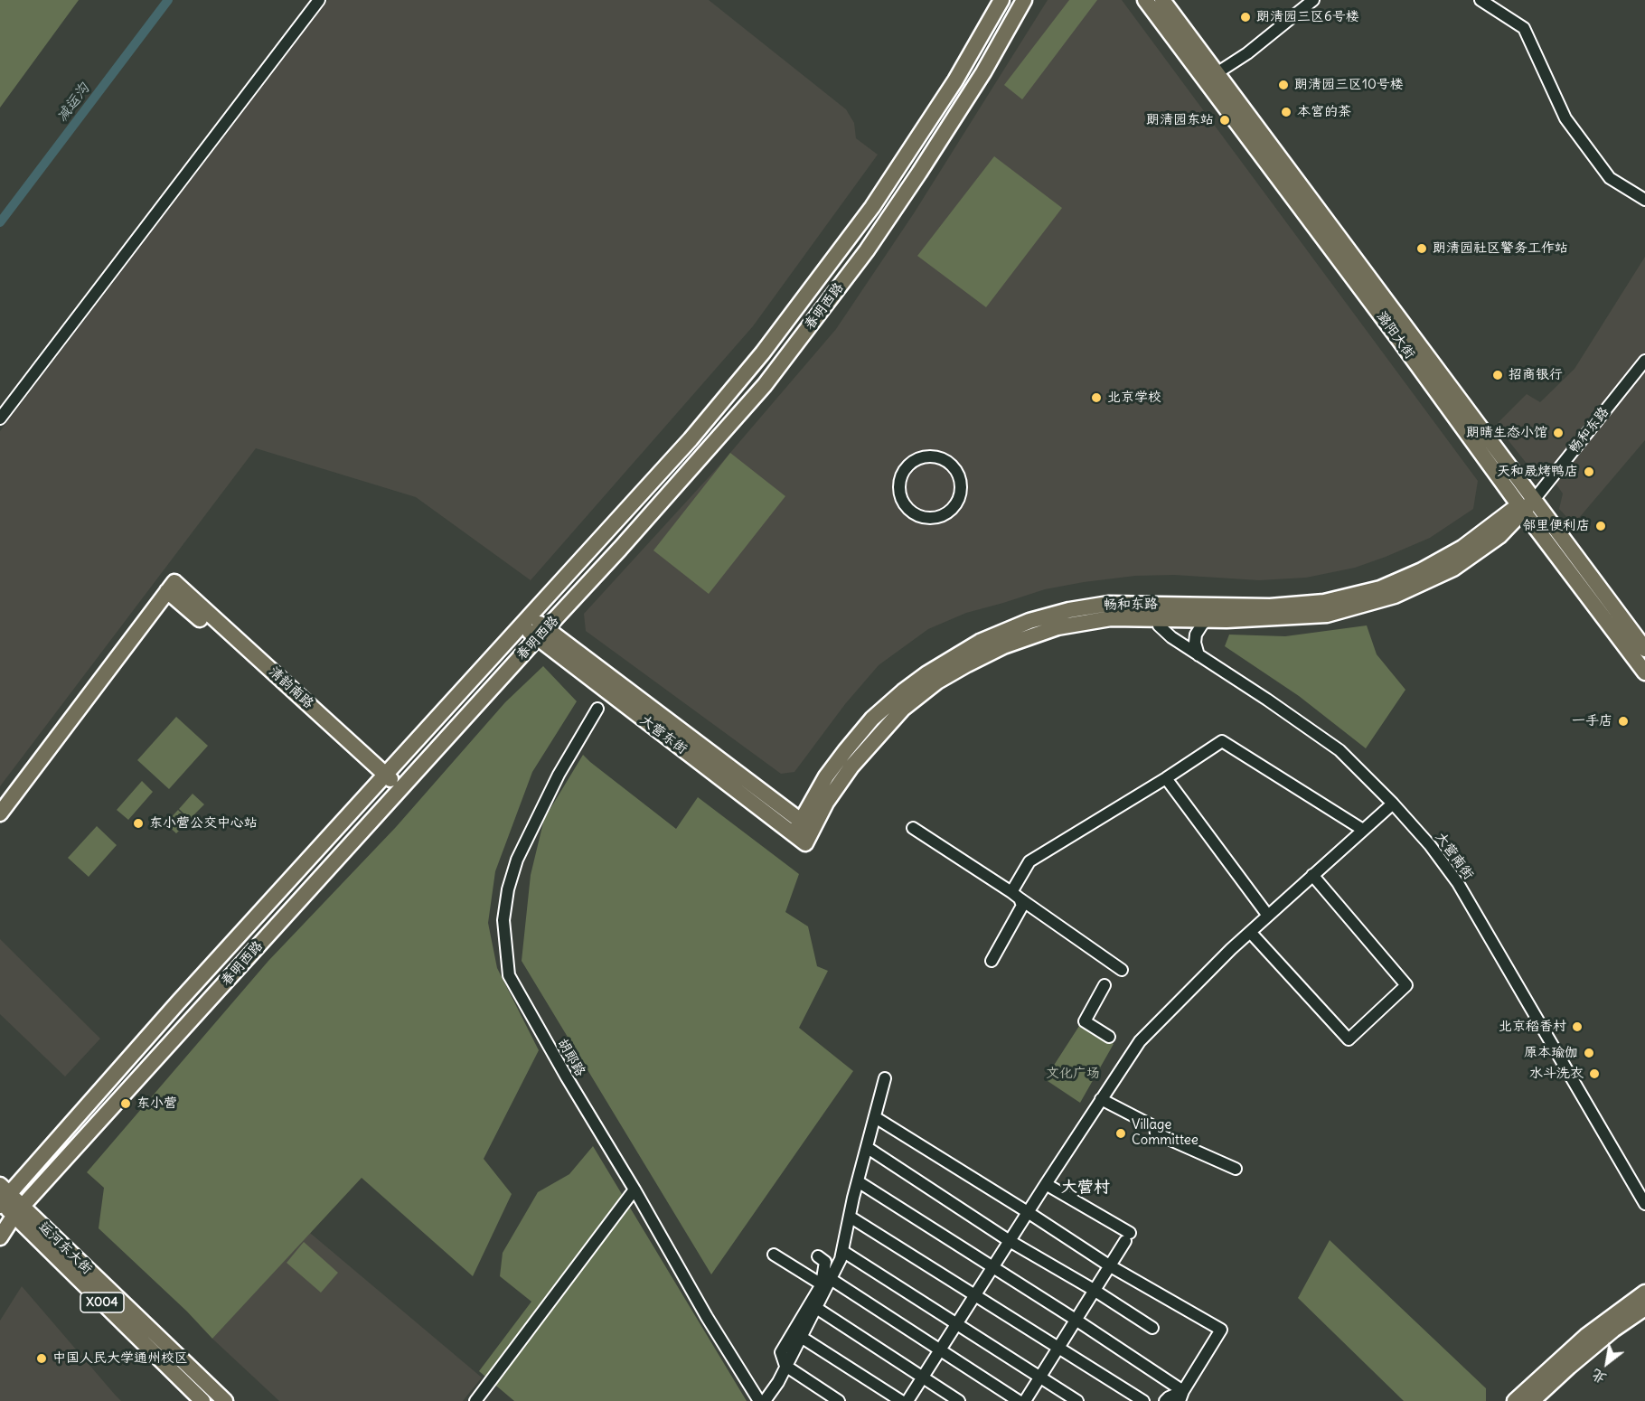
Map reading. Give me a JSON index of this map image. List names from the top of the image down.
{
  "streets": {
    "main road": [
      "春明西路",
      "潞阳大街",
      "畅和东路",
      "清韵南路",
      "大营东街",
      "运河东大街",
      "X004"
    ],
    "street": ["大营南街", "胡郎路"]
  },
  "crossings": [
    ["春明西路", "清韵南路"],
    ["春明西路", "大营东街"],
    ["春明西路", "运河东大街"],
    ["潞阳大街", "畅和东路"],
    ["畅和东路", "大营东街"],
    ["畅和东路", "大营南街"]
  ],
  "districts": ["大营村"],
  "water": ["减运沟"],
  "parks": ["文化广场"],
  "places": [
    "朗清园三区6号楼",
    "朗清园三区10号楼",
    "本宫的茶",
    "朗清园东站",
    "朗清园社区警务工作站",
    "招商银行",
    "北京学校",
    "朗晴生态小馆",
    "天和晟烤鸭店",
    "邻里便利店",
    "一手店",
    "东小营公交中心站",
    "北京稻香村",
    "原本瑜伽",
    "水斗洗衣",
    "东小营",
    "Village Committee",
    "中国人民大学通州校区"
  ],
  "north": "bottom left"
}
